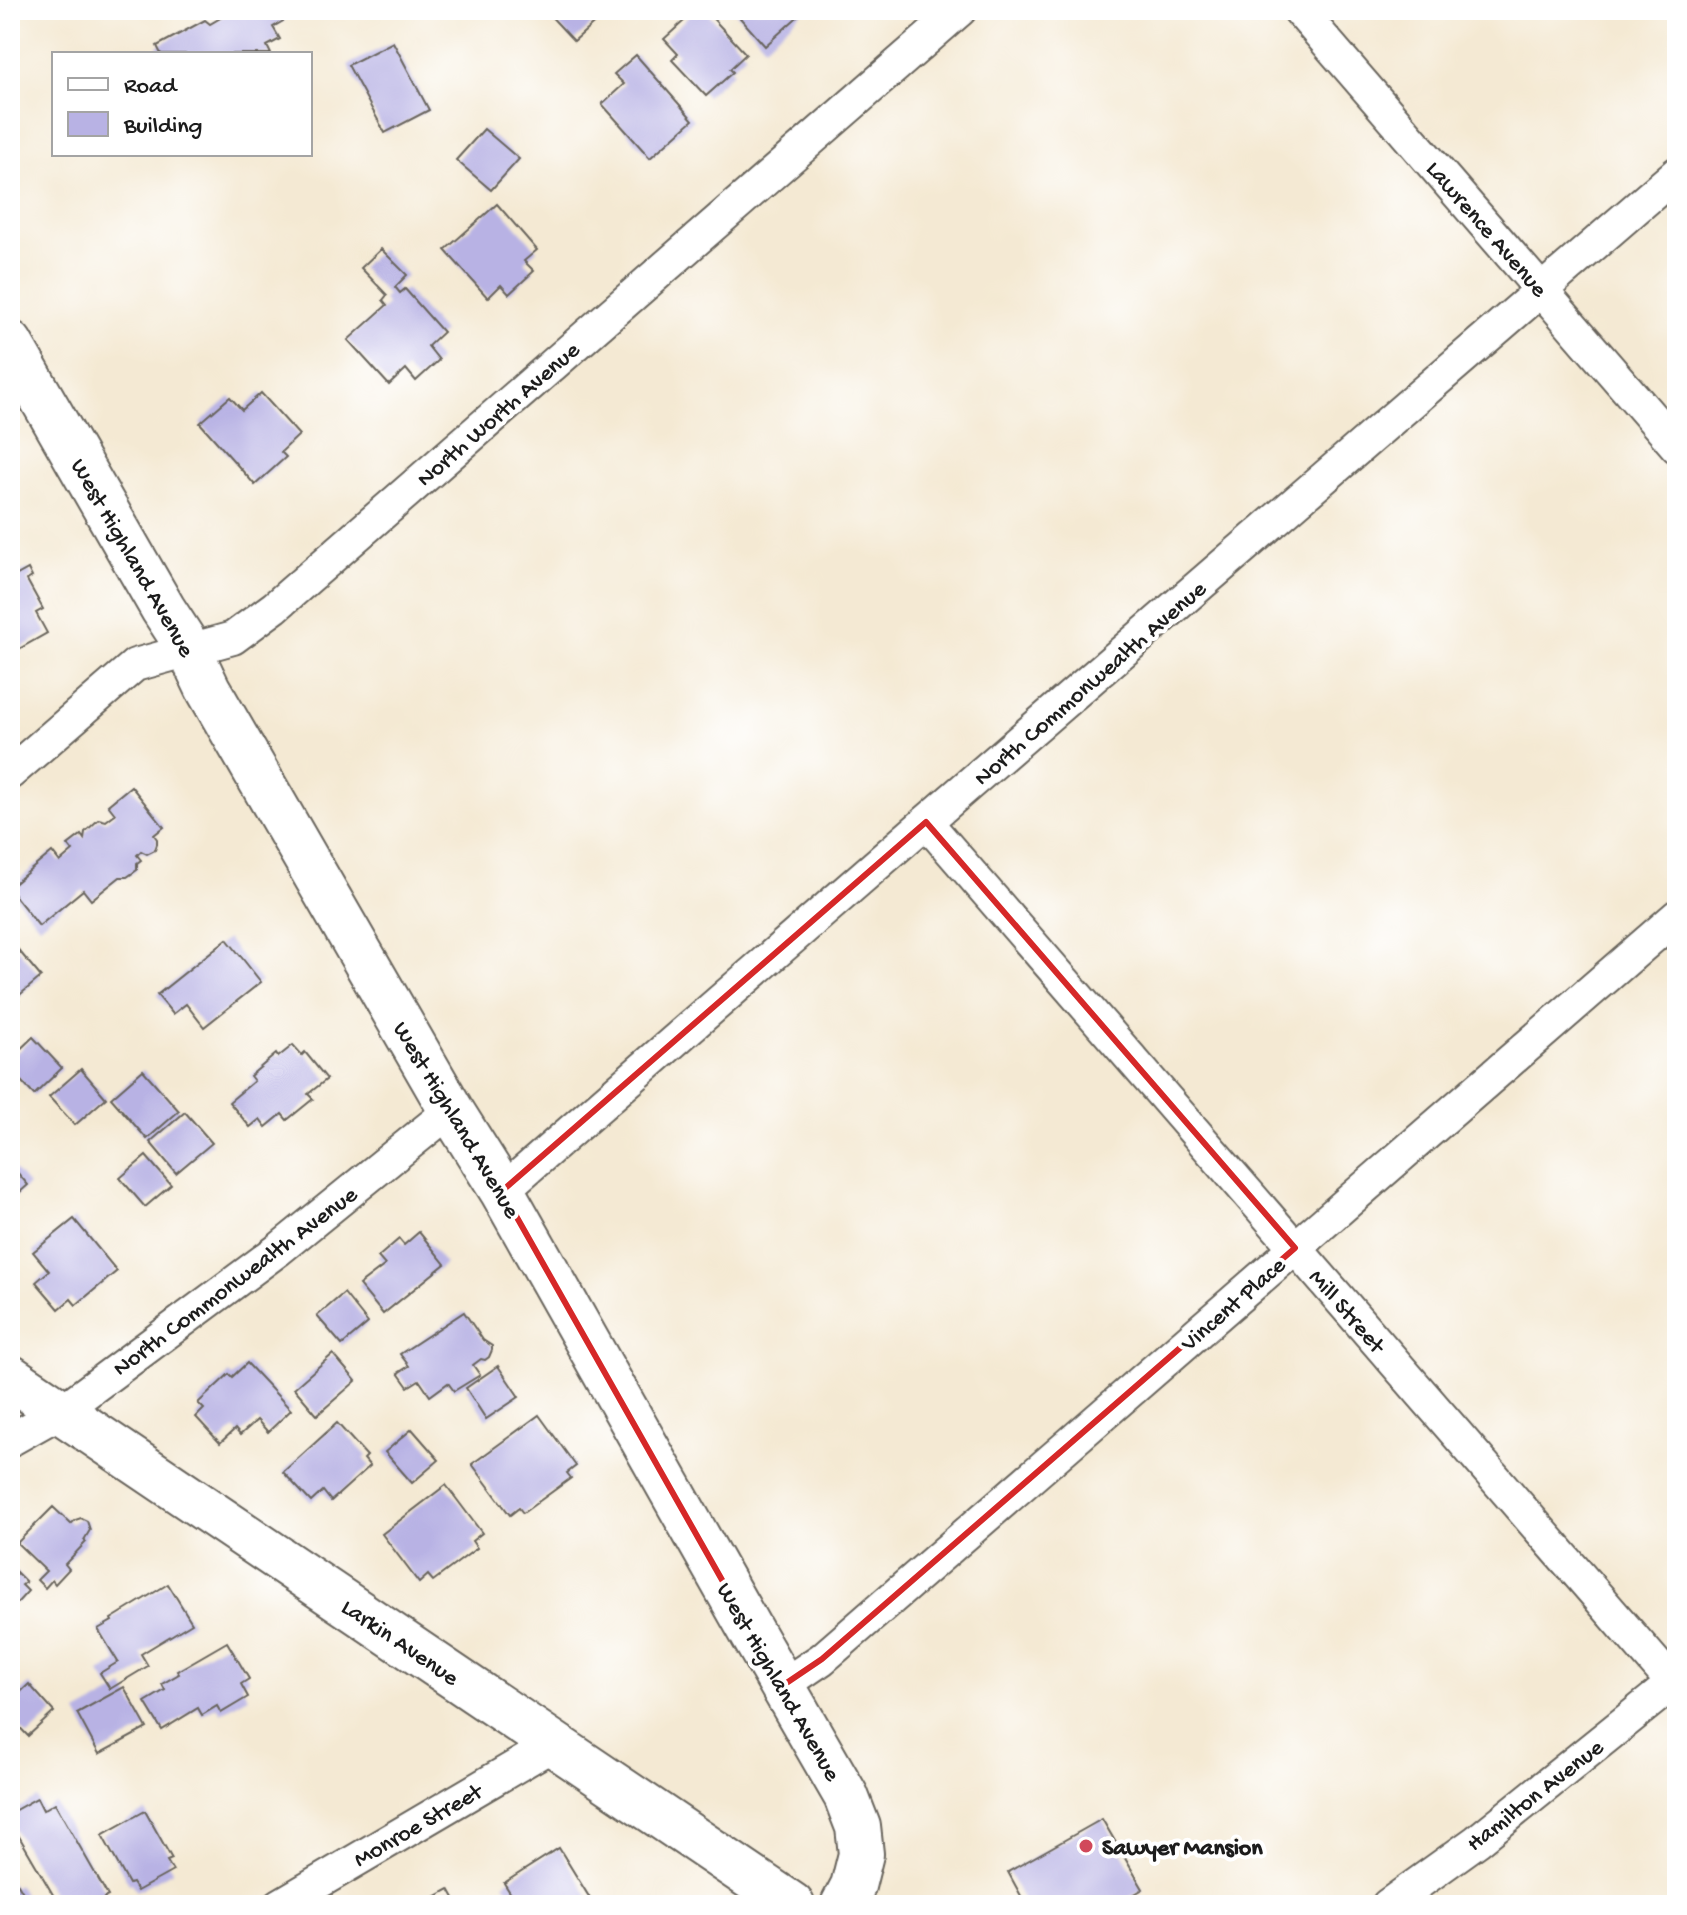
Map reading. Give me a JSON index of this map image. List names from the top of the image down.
{
  "streets": {
    "main road": ["West Highland Avenue", "Larkin Avenue"],
    "street": [
      "Lawrence Avenue",
      "North Worth Avenue",
      "North Commonwealth Avenue",
      "Vincent Place",
      "Mill Street",
      "Hamilton Avenue",
      "Monroe Street"
    ]
  },
  "crossings": [
    ["Lawrence Avenue", "North Commonwealth Avenue"],
    ["North Worth Avenue", "West Highland Avenue"],
    ["West Highland Avenue", "North Commonwealth Avenue"],
    ["West Highland Avenue", "Vincent Place"],
    ["North Commonwealth Avenue", "Mill Street"],
    ["North Commonwealth Avenue", "Larkin Avenue"],
    ["Vincent Place", "Mill Street"],
    ["Mill Street", "Hamilton Avenue"],
    ["Larkin Avenue", "Monroe Street"]
  ],
  "places": ["Sawyer Mansion"],
  "legend": ["Road", "Building"]
}
